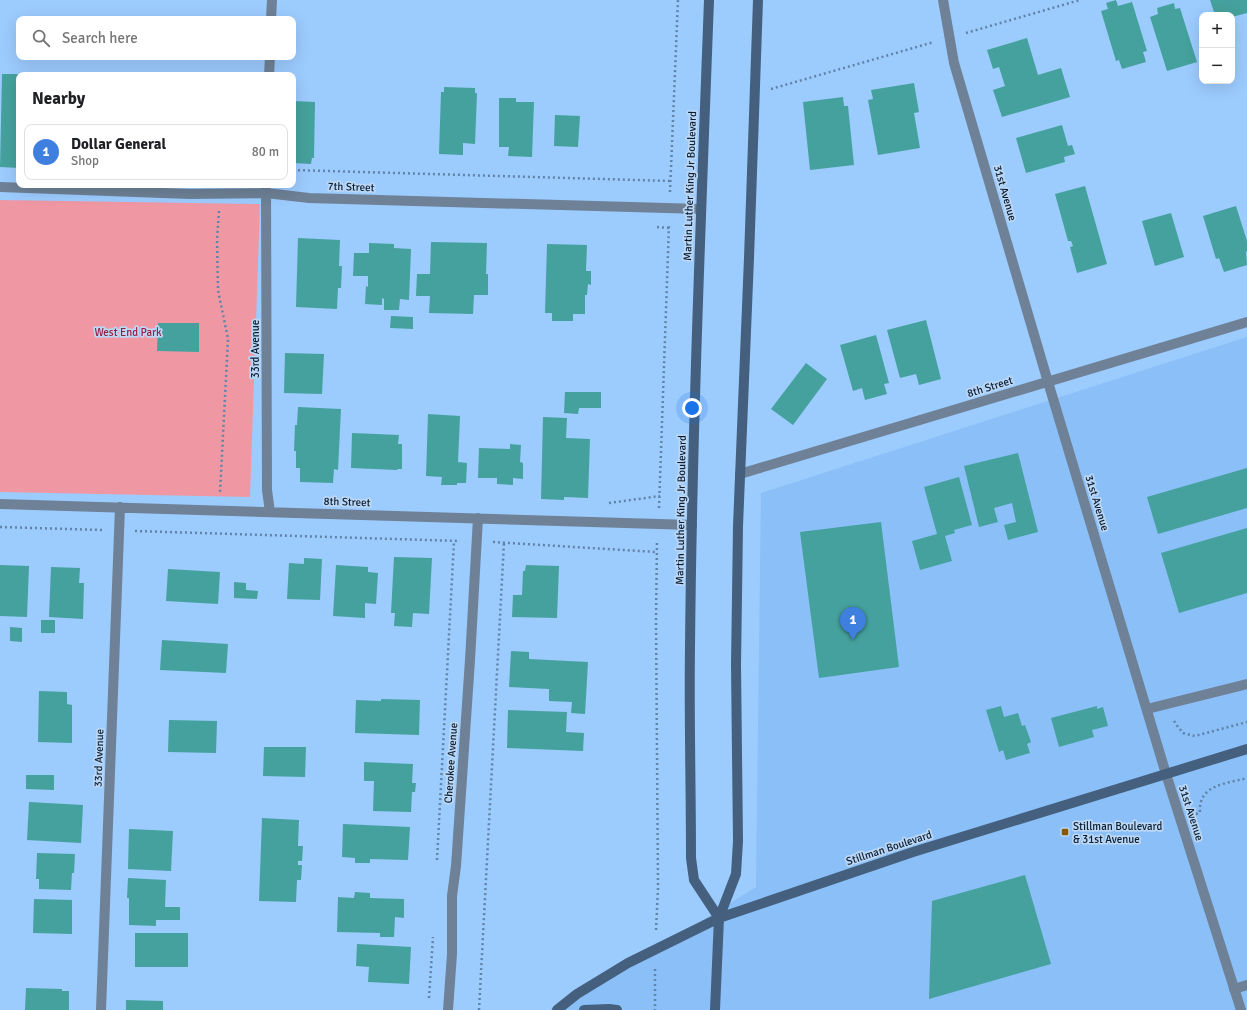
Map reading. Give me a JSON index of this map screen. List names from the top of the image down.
{
  "streets": {
    "main road": ["Martin Luther King Jr Boulevard", "Stillman Boulevard"],
    "street": [
      "7th Street",
      "31st Avenue",
      "33rd Avenue",
      "8th Street",
      "Cherokee Avenue"
    ]
  },
  "crossings": [
    ["Martin Luther King Jr Boulevard", "7th Street"],
    ["Martin Luther King Jr Boulevard", "8th Street"],
    ["Martin Luther King Jr Boulevard", "Stillman Boulevard"],
    ["7th Street", "33rd Avenue"],
    ["31st Avenue", "8th Street"],
    ["31st Avenue", "Stillman Boulevard"],
    ["33rd Avenue", "8th Street"],
    ["8th Street", "Cherokee Avenue"]
  ],
  "parks": ["West End Park"],
  "places": {
    "transit": ["Stillman Boulevard & 31st Avenue"]
  },
  "page": {
    "map_buttons": ["+", "−"],
    "search": "Search here",
    "heading": "Nearby",
    "list": [
      {
        "mark": "1",
        "name": "Dollar General",
        "note": "Shop",
        "value": "80 m"
      }
    ],
    "pins": "1"
  }
}
